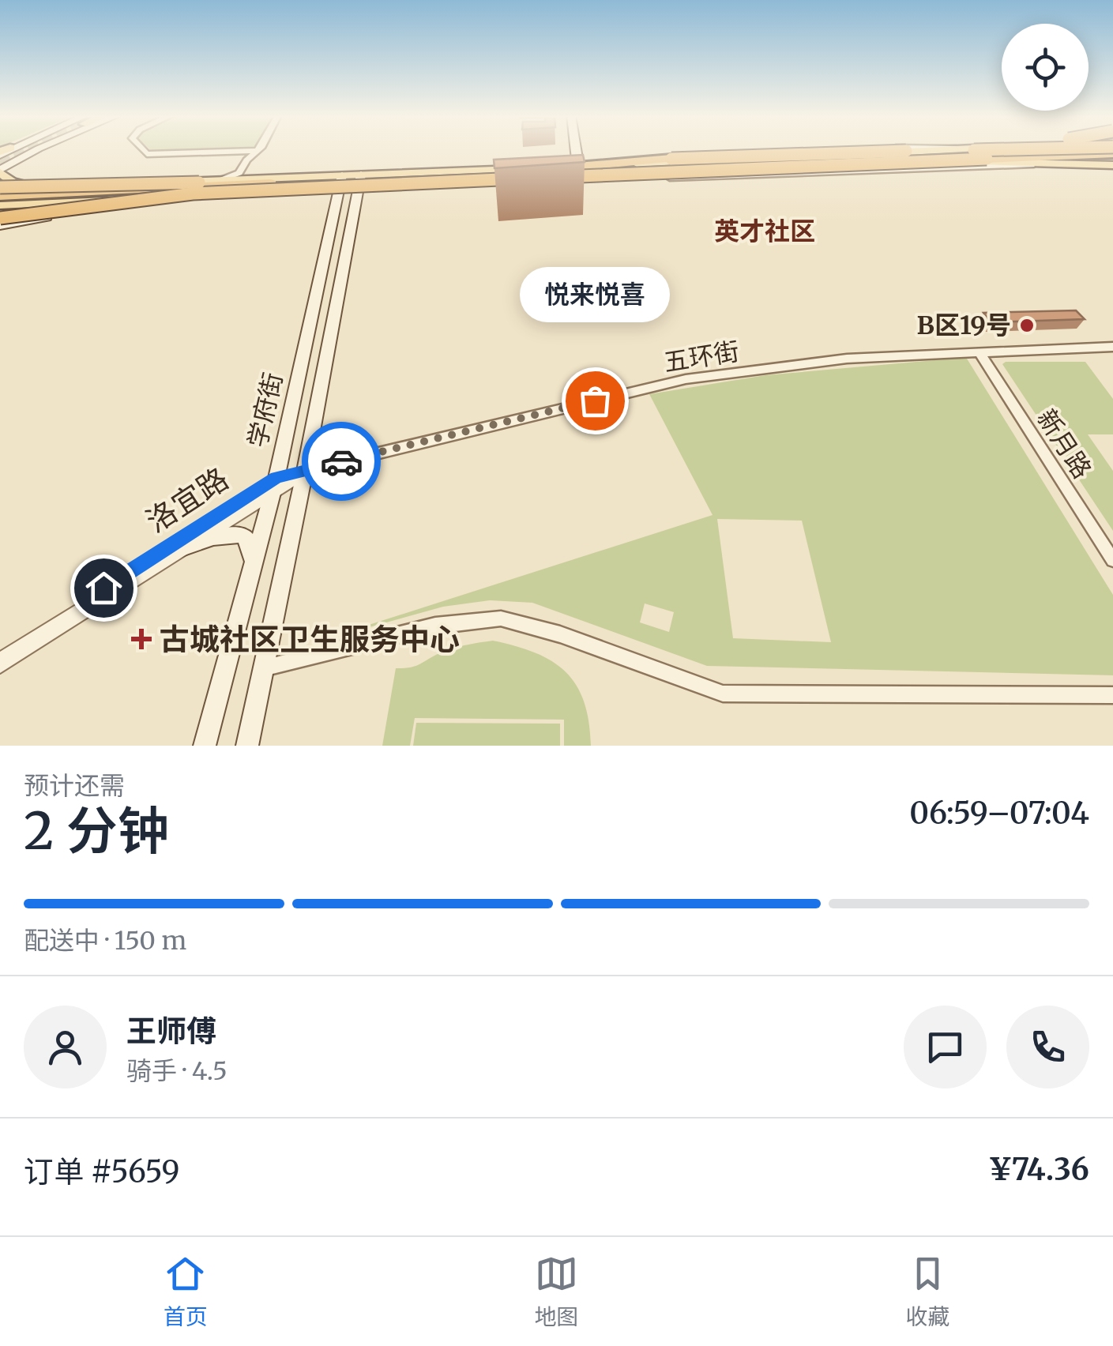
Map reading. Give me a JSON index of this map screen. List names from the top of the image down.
{
  "streets": {
    "main road": ["学府街", "洛宜路"],
    "street": ["五环街", "新月路"]
  },
  "crossings": [
    ["五环街", "学府街"],
    ["五环街", "新月路"],
    ["五环街", "洛宜路"],
    ["学府街", "洛宜路"]
  ],
  "districts": ["英才社区"],
  "places": {
    "other": ["B区19号", "悦来悦喜"],
    "health": ["古城社区卫生服务中心"]
  },
  "page": {
    "bubble": "悦来悦喜",
    "heading": ["2 分钟", "预计还需", "06:59–07:04"],
    "panel": [
      "王师傅",
      "骑手 · 4.5",
      "订单 #5659",
      "¥74.36"
    ],
    "bar": "配送中 · 150 m",
    "tabs": ["首页", "地图", "收藏"]
  }
}
